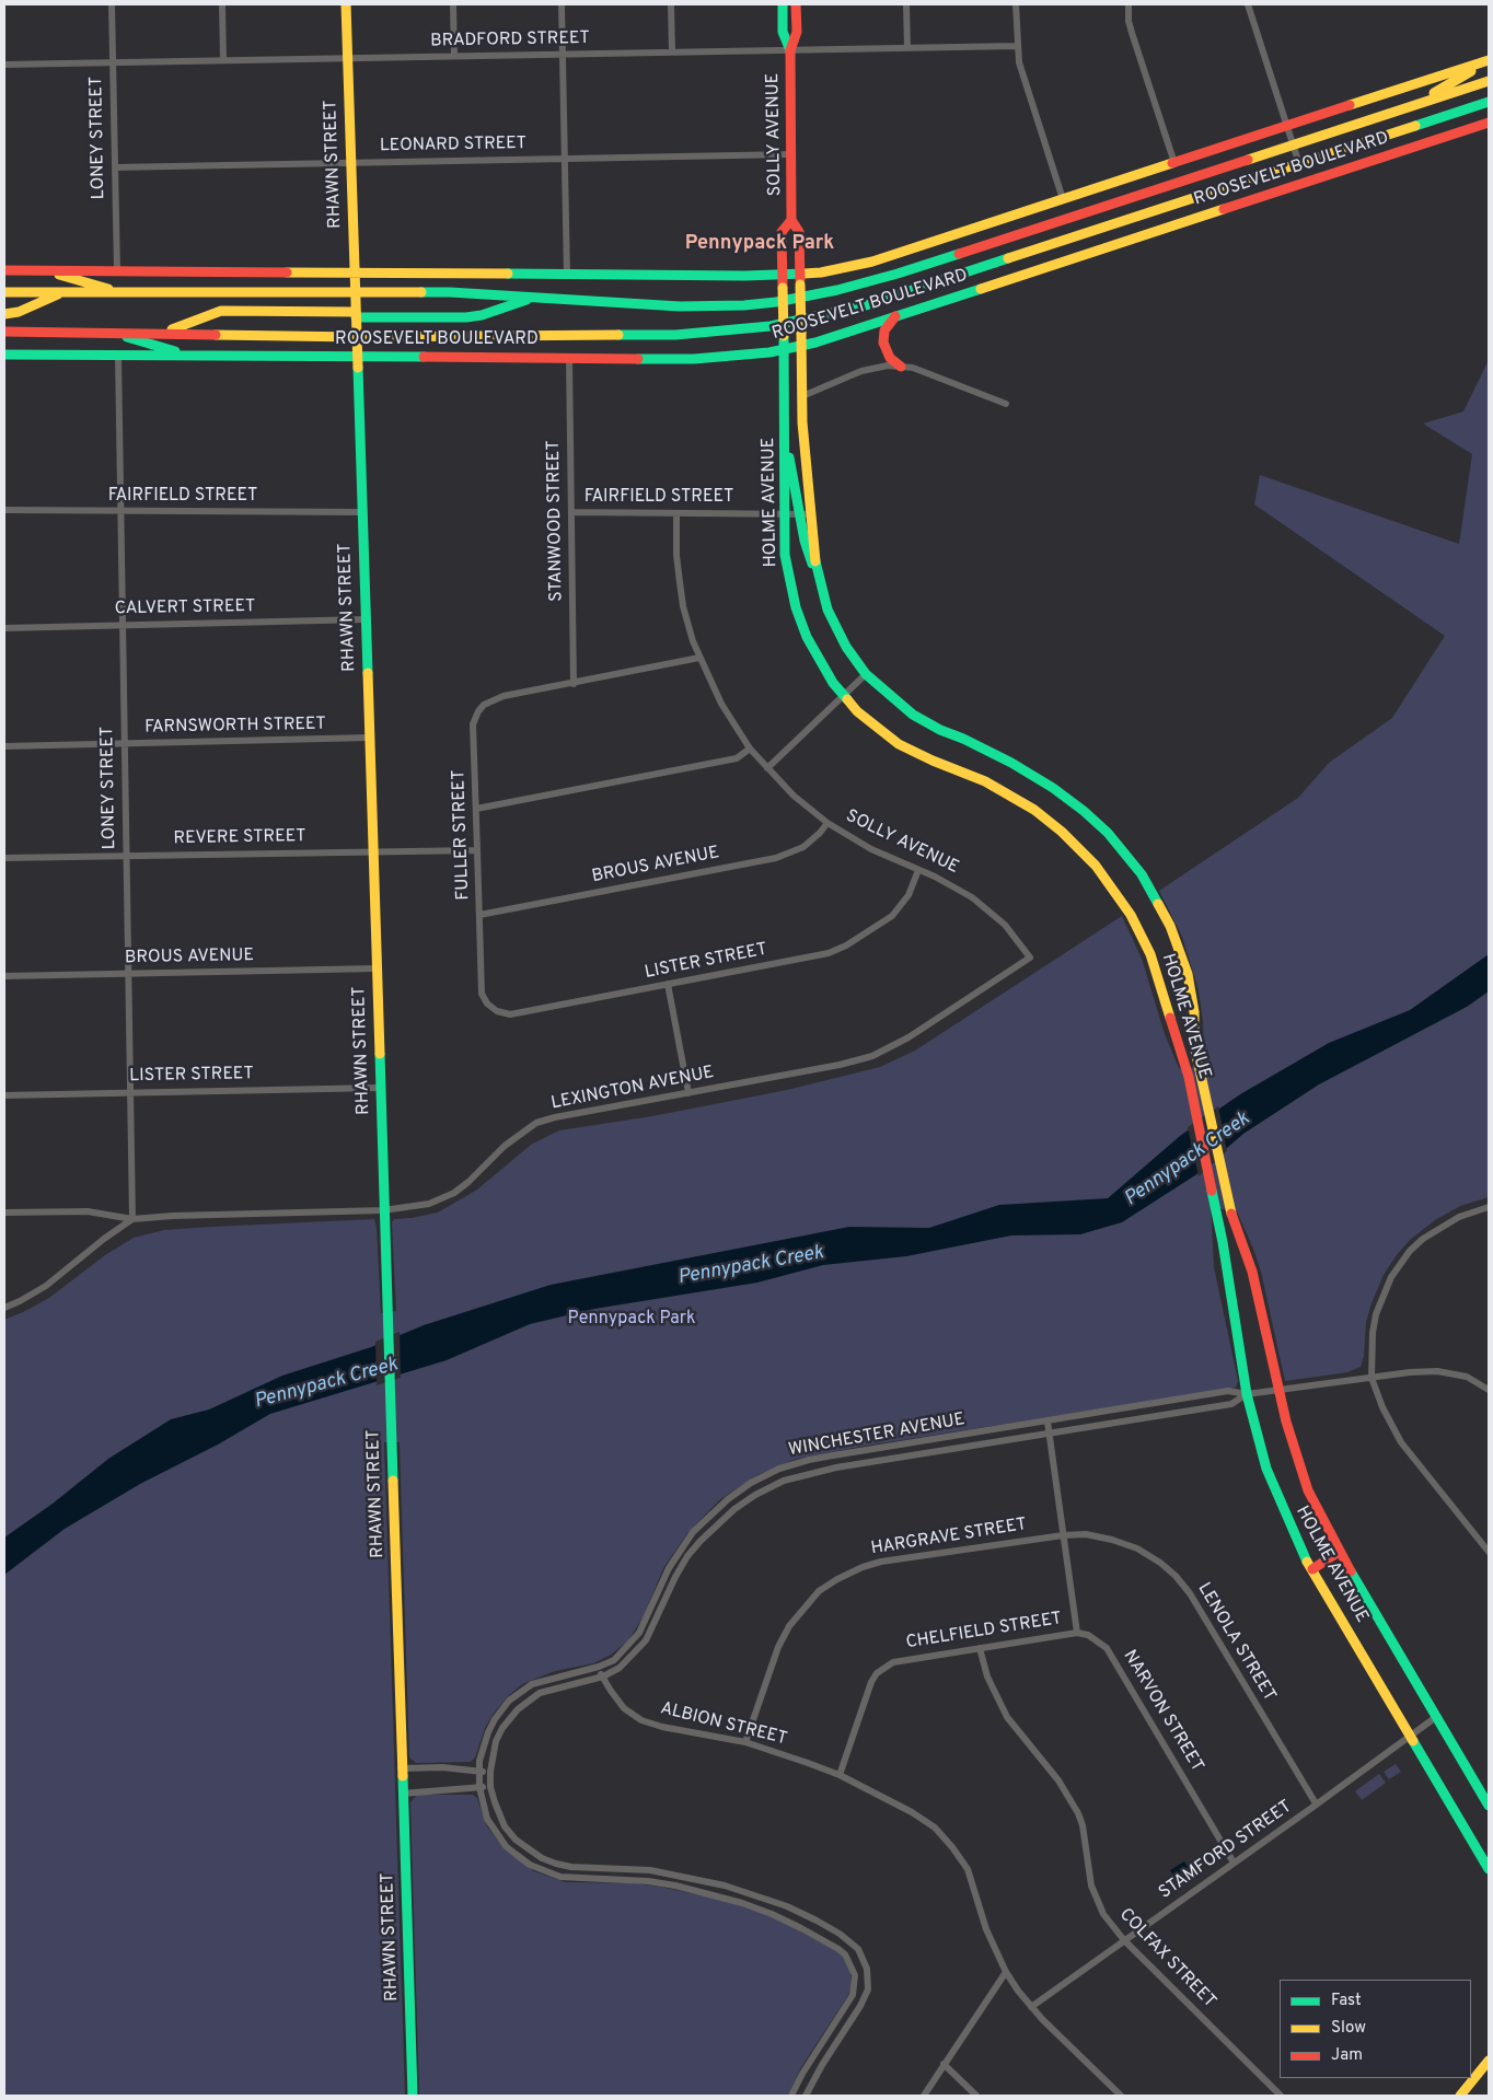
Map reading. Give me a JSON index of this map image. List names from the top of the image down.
{
  "streets": {
    "main road": [
      "SOLLY AVENUE",
      "RHAWN STREET",
      "ROOSEVELT BOULEVARD",
      "HOLME AVENUE"
    ],
    "street": [
      "BRADFORD STREET",
      "LONEY STREET",
      "LEONARD STREET",
      "FAIRFIELD STREET",
      "STANWOOD STREET",
      "CALVERT STREET",
      "FARNSWORTH STREET",
      "FULLER STREET",
      "REVERE STREET",
      "BROUS AVENUE",
      "LISTER STREET",
      "LEXINGTON AVENUE",
      "WINCHESTER AVENUE",
      "HARGRAVE STREET",
      "CHELFIELD STREET",
      "LENOLA STREET",
      "NARVON STREET",
      "ALBION STREET",
      "STAMFORD STREET",
      "COLFAX STREET"
    ]
  },
  "crossings": [
    ["BRADFORD STREET", "SOLLY AVENUE"],
    ["BRADFORD STREET", "LONEY STREET"],
    ["BRADFORD STREET", "RHAWN STREET"],
    ["SOLLY AVENUE", "LEONARD STREET"],
    ["SOLLY AVENUE", "FAIRFIELD STREET"],
    ["SOLLY AVENUE", "HOLME AVENUE"],
    ["SOLLY AVENUE", "BROUS AVENUE"],
    ["SOLLY AVENUE", "LISTER STREET"],
    ["SOLLY AVENUE", "LEXINGTON AVENUE"],
    ["LONEY STREET", "LEONARD STREET"],
    ["LONEY STREET", "ROOSEVELT BOULEVARD"],
    ["LONEY STREET", "FAIRFIELD STREET"],
    ["LONEY STREET", "CALVERT STREET"],
    ["LONEY STREET", "FARNSWORTH STREET"],
    ["LONEY STREET", "REVERE STREET"],
    ["LONEY STREET", "BROUS AVENUE"],
    ["LONEY STREET", "LISTER STREET"],
    ["LONEY STREET", "LEXINGTON AVENUE"],
    ["LEONARD STREET", "RHAWN STREET"],
    ["RHAWN STREET", "ROOSEVELT BOULEVARD"],
    ["RHAWN STREET", "FAIRFIELD STREET"],
    ["RHAWN STREET", "CALVERT STREET"],
    ["RHAWN STREET", "FARNSWORTH STREET"],
    ["RHAWN STREET", "REVERE STREET"],
    ["RHAWN STREET", "BROUS AVENUE"],
    ["RHAWN STREET", "LISTER STREET"],
    ["RHAWN STREET", "LEXINGTON AVENUE"],
    ["ROOSEVELT BOULEVARD", "HOLME AVENUE"],
    ["ROOSEVELT BOULEVARD", "STANWOOD STREET"],
    ["FAIRFIELD STREET", "HOLME AVENUE"],
    ["FAIRFIELD STREET", "STANWOOD STREET"],
    ["HOLME AVENUE", "WINCHESTER AVENUE"],
    ["HOLME AVENUE", "STAMFORD STREET"],
    ["STANWOOD STREET", "FULLER STREET"],
    ["FULLER STREET", "REVERE STREET"],
    ["FULLER STREET", "BROUS AVENUE"],
    ["FULLER STREET", "LISTER STREET"],
    ["WINCHESTER AVENUE", "ALBION STREET"],
    ["HARGRAVE STREET", "LENOLA STREET"],
    ["HARGRAVE STREET", "ALBION STREET"],
    ["CHELFIELD STREET", "NARVON STREET"],
    ["CHELFIELD STREET", "ALBION STREET"],
    ["CHELFIELD STREET", "COLFAX STREET"],
    ["LENOLA STREET", "STAMFORD STREET"],
    ["NARVON STREET", "STAMFORD STREET"],
    ["ALBION STREET", "STAMFORD STREET"],
    ["STAMFORD STREET", "COLFAX STREET"]
  ],
  "districts": ["Pennypack Park"],
  "water": ["Pennypack Creek"],
  "parks": ["Pennypack Park"],
  "legend": ["Fast", "Slow", "Jam"]
}
